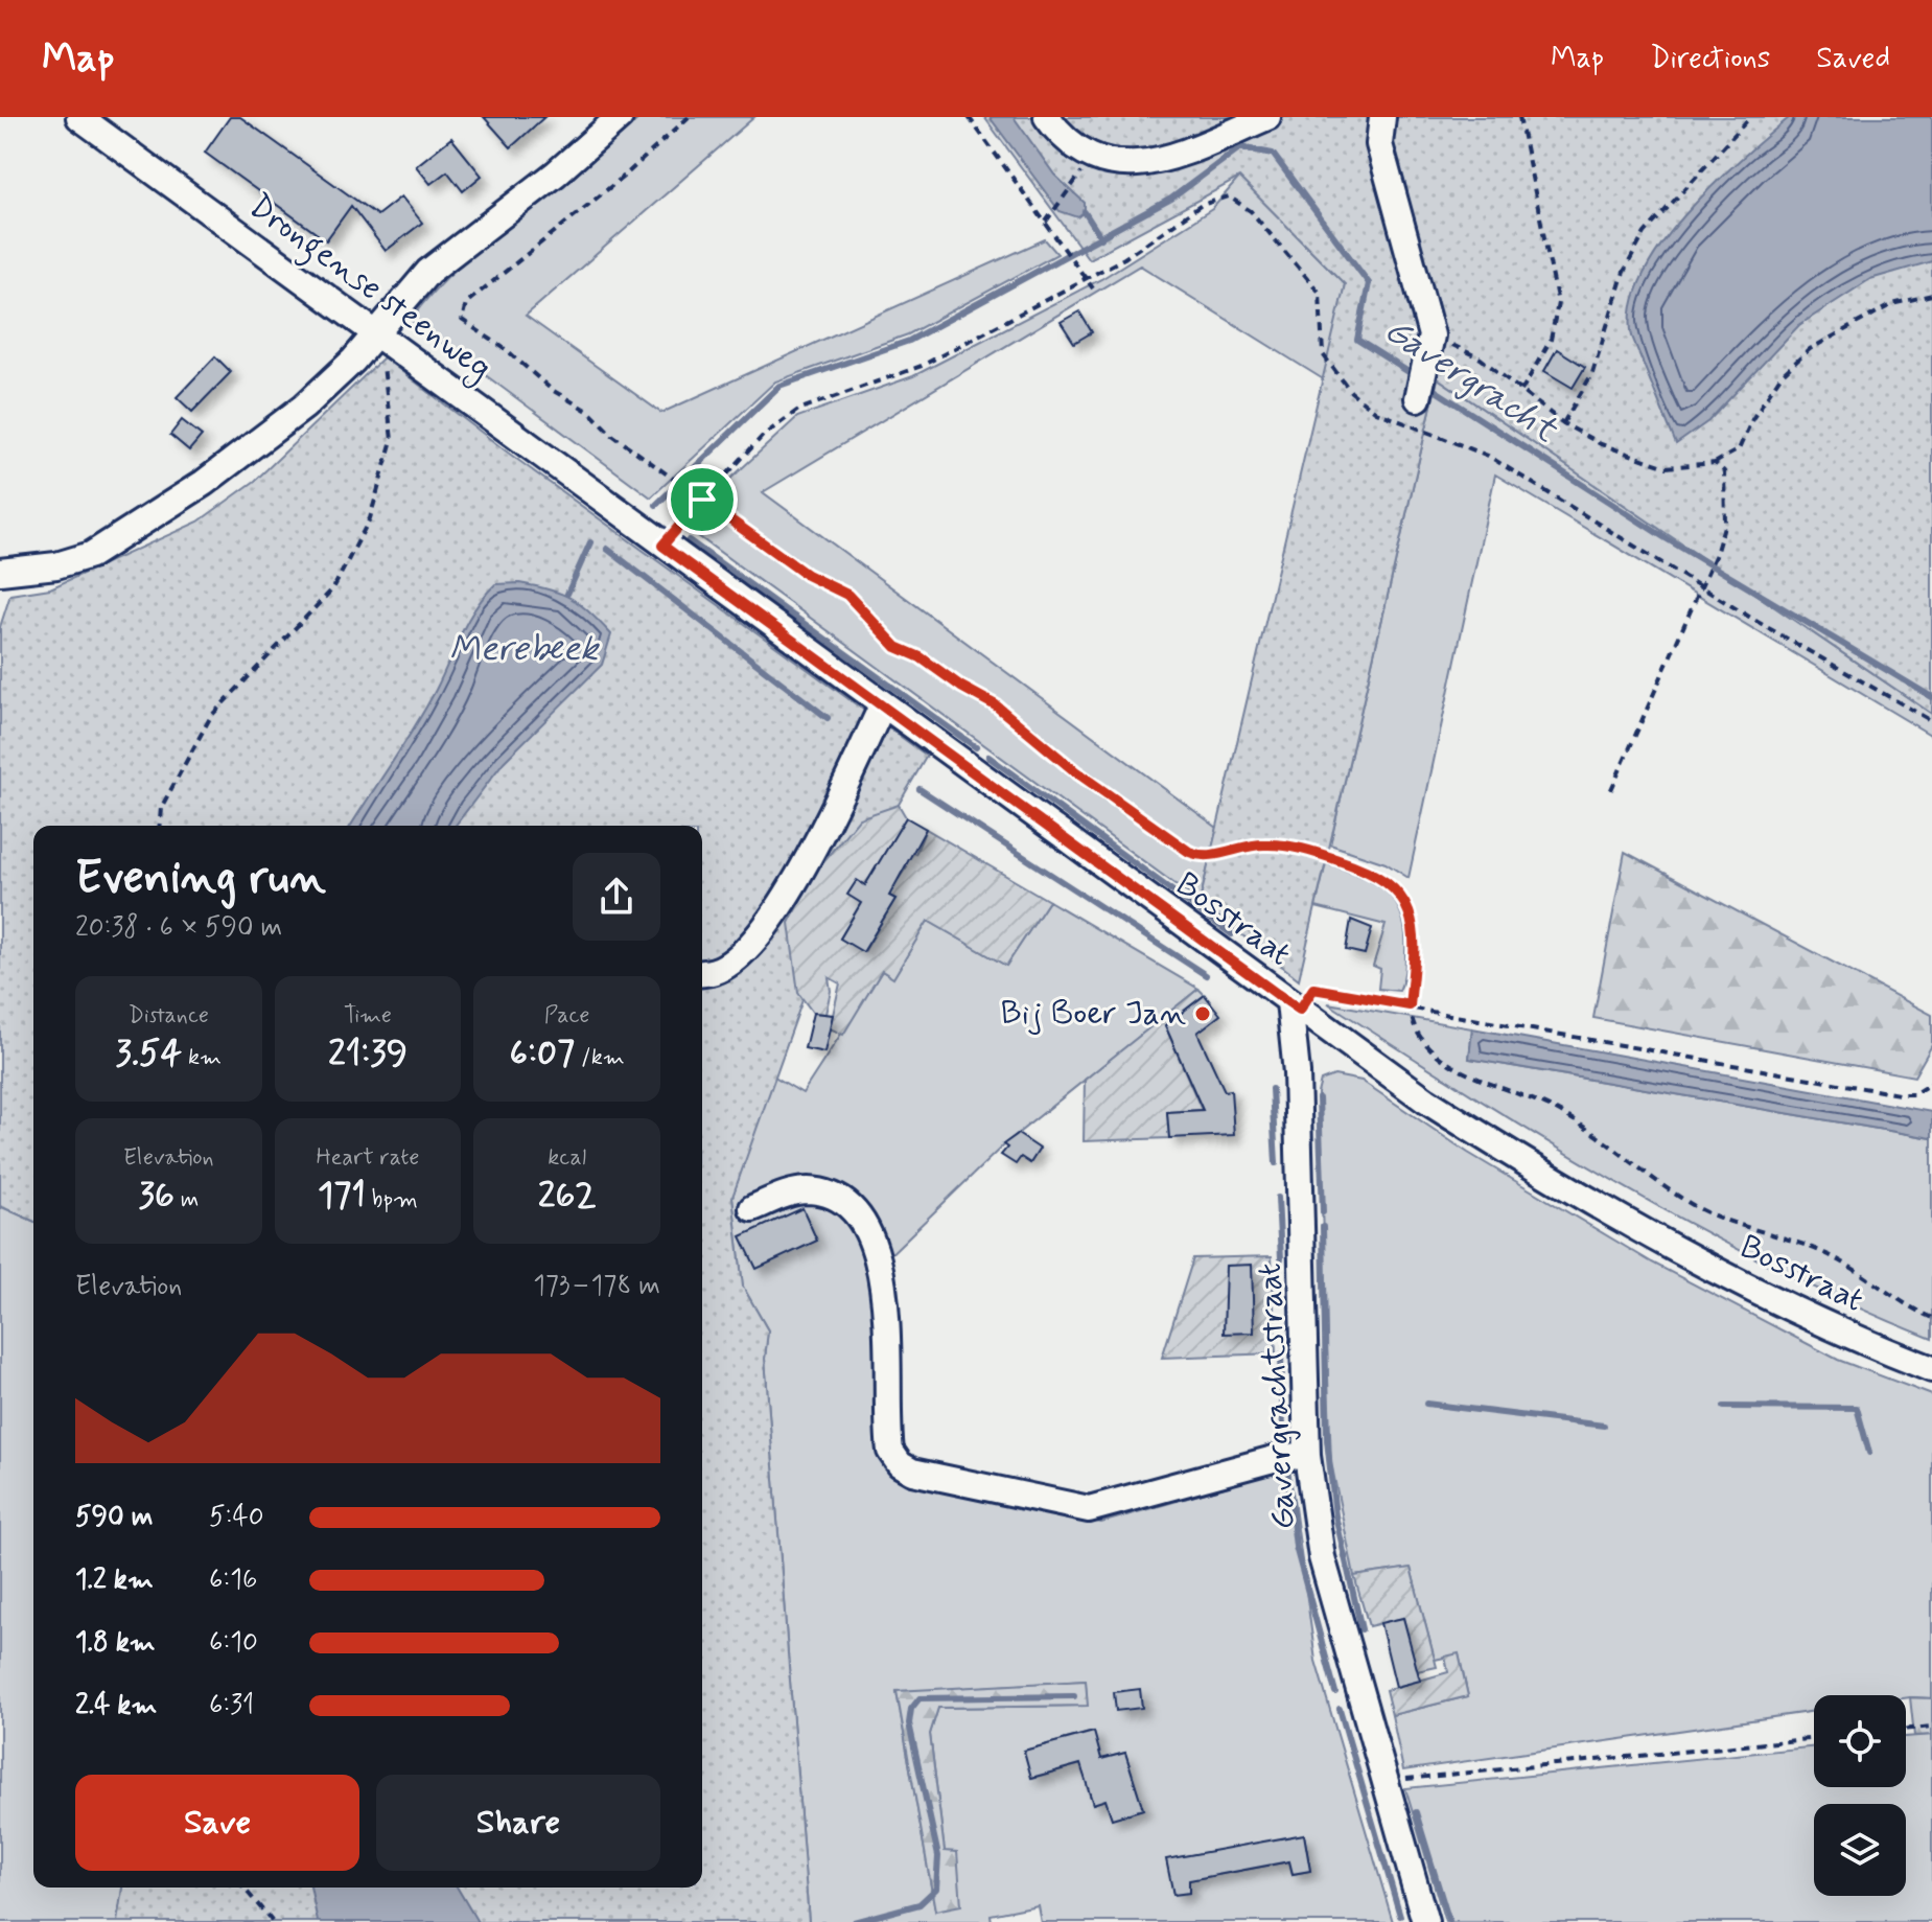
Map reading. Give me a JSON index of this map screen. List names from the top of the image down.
{
  "streets": {
    "street": ["Drongense steenweg", "Bosstraat", "Gavergrachtstraat"]
  },
  "crossings": [
    ["Drongense steenweg", "Bosstraat"],
    ["Bosstraat", "Gavergrachtstraat"]
  ],
  "water": ["Gavergracht", "Merebeek"],
  "places": ["Bij Boer Jan"],
  "page": {
    "header": "Map",
    "nav": ["Map", "Directions", "Saved"],
    "heading": ["Evening run", "20:38 · 6 × 590 m"],
    "stats": [
      ["Distance", "3.54 km"],
      ["Time", "21:39"],
      ["Pace", "6:07 /km"],
      ["Elevation", "36 m"],
      ["Heart rate", "171 bpm"],
      ["kcal", "262"]
    ],
    "chart": ["Elevation", "173–178 m"],
    "list": [
      {
        "name": "590 m",
        "note": "5:40"
      },
      {
        "name": "1.2 km",
        "note": "6:16"
      },
      {
        "name": "1.8 km",
        "note": "6:10"
      },
      {
        "name": "2.4 km",
        "note": "6:31"
      }
    ],
    "buttons": ["Save", "Share"]
  }
}
